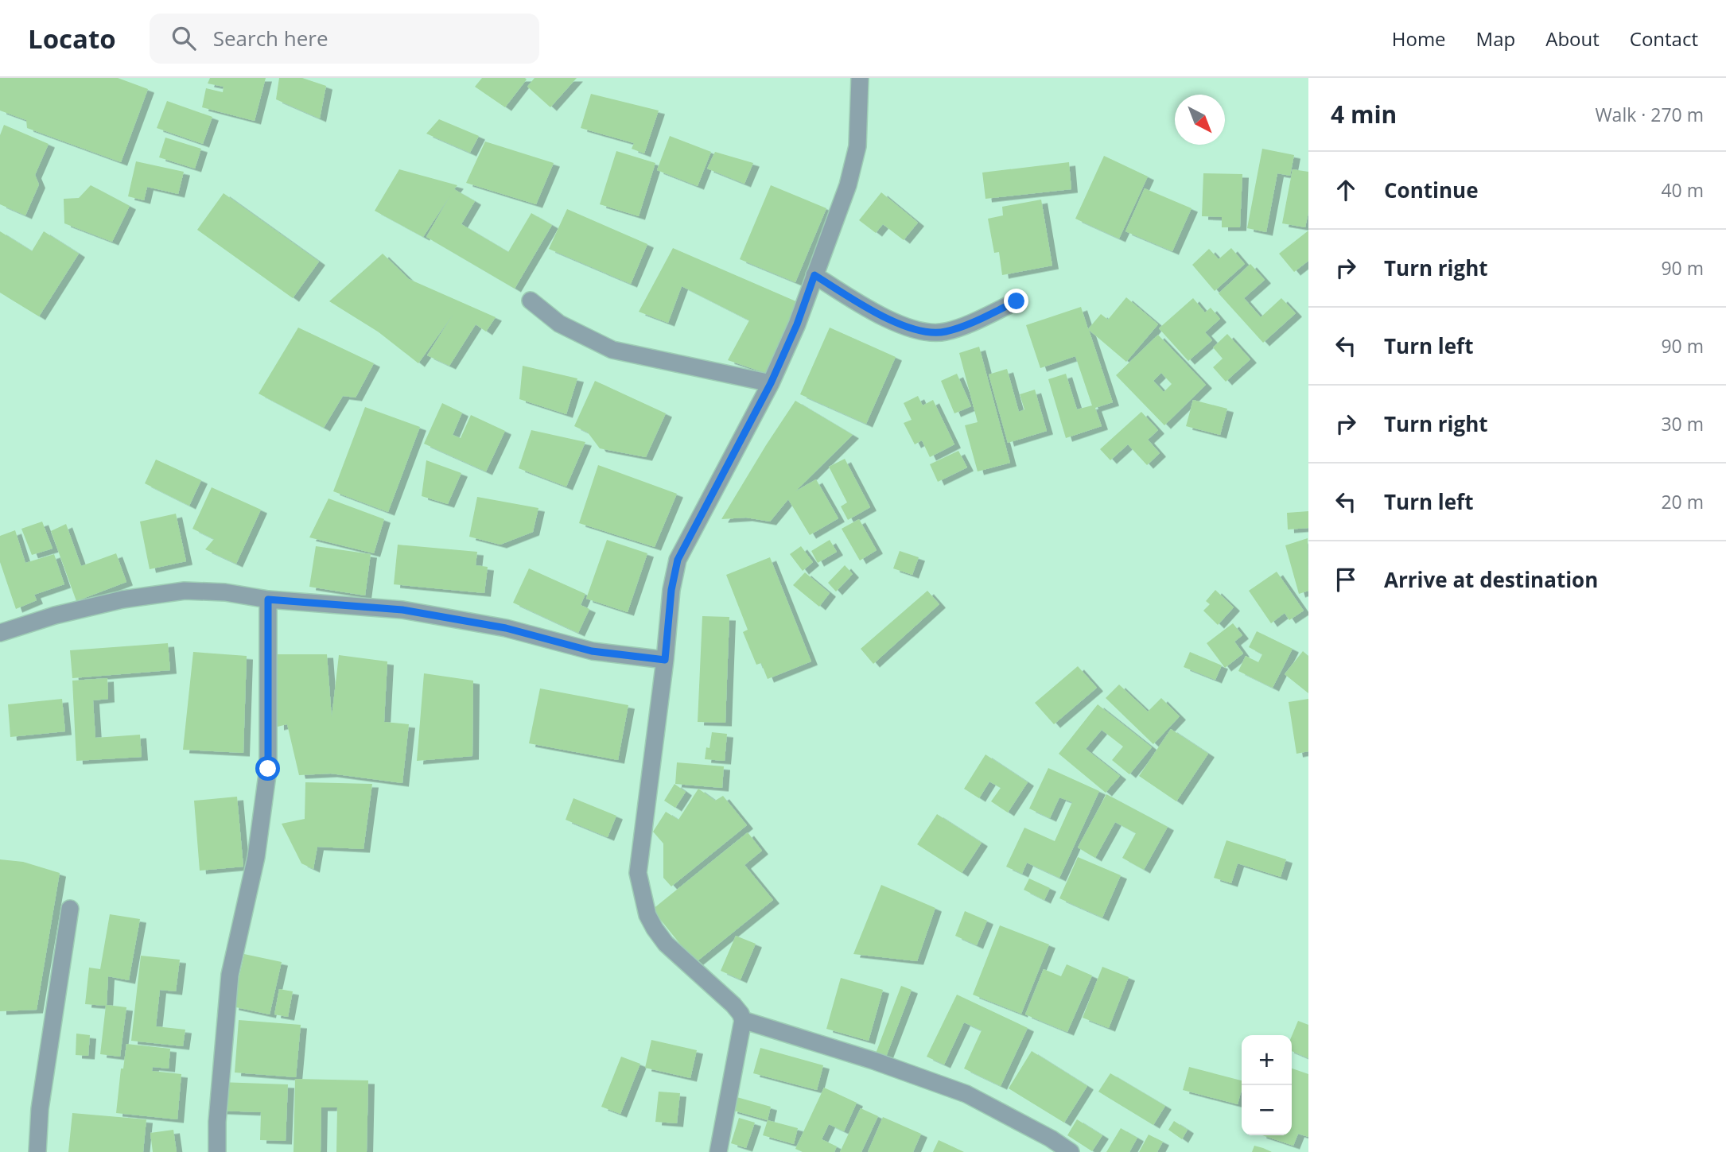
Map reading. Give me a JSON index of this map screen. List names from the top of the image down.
{
  "north": "bottom right",
  "page": {
    "header": "Locato",
    "search": "Search here",
    "nav": [
      "Home",
      "Map",
      "About",
      "Contact"
    ],
    "heading": ["4 min", "Walk · 270 m"],
    "list": [
      ["Continue", "40 m"],
      ["Turn right", "90 m"],
      ["Turn left", "90 m"],
      ["Turn right", "30 m"],
      ["Turn left", "20 m"],
      "Arrive at destination"
    ],
    "map_buttons": ["+", "−"]
  }
}
